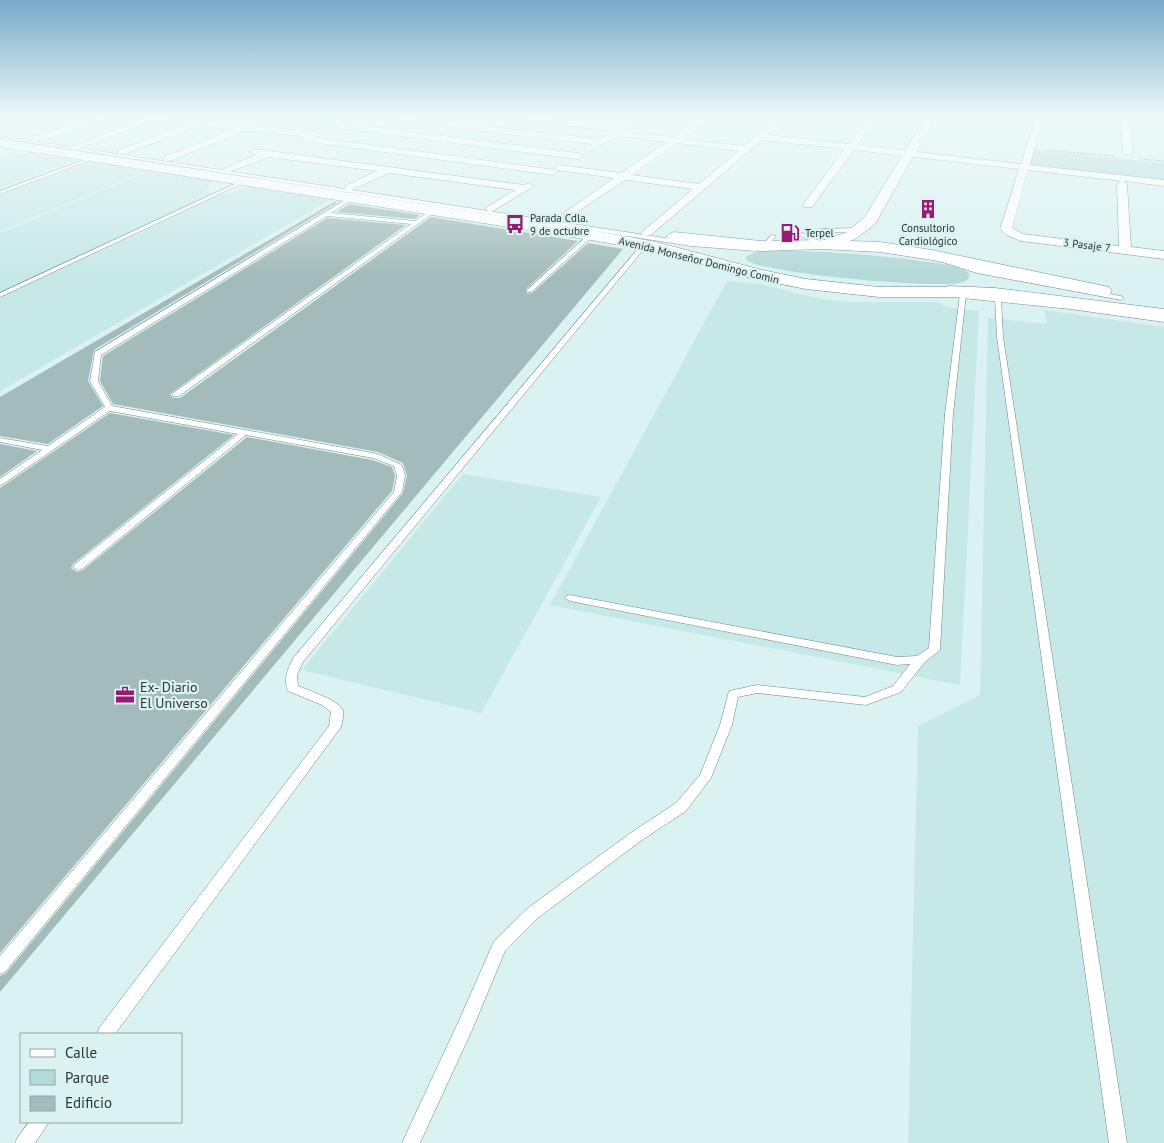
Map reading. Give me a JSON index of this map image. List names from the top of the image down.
{
  "streets": {
    "main road": ["Avenida Monseñor Domingo Comin"],
    "street": ["3 Pasaje 7"]
  },
  "places": {
    "building": ["Consultorio Cardiológico"],
    "bus stop": ["Parada Cdla. 9 de octubre"],
    "fuel station": ["Terpel"],
    "office": ["Ex- Diario El Universo"]
  },
  "legend": ["Calle", "Parque", "Edificio"]
}
